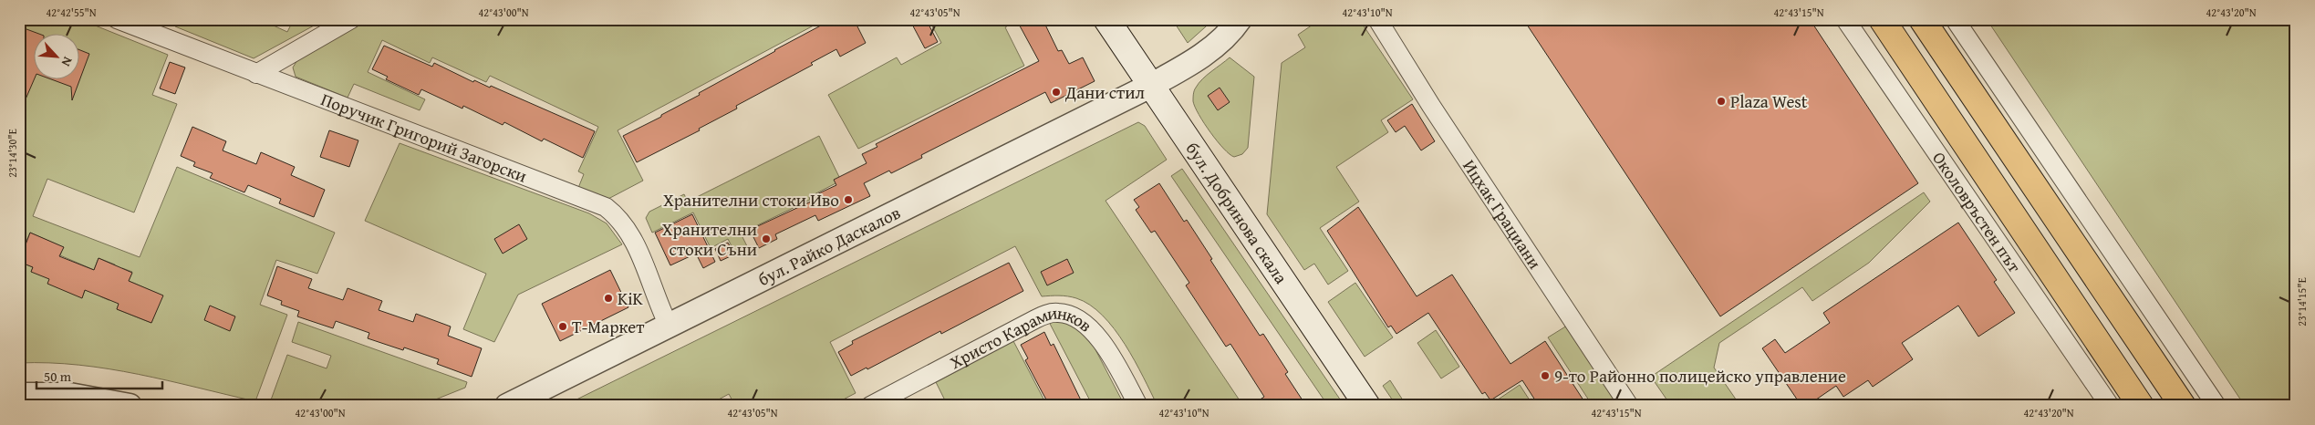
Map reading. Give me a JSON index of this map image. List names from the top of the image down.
{
  "streets": {
    "highway": ["Околовръстен път"],
    "main road": ["бул. Добринова скала"],
    "street": [
      "Поручик Григорий Загорски",
      "Ицхак Грациани",
      "бул. Райко Даскалов",
      "Христо Караминков"
    ]
  },
  "crossings": [
    ["Поручик Григорий Загорски", "бул. Райко Даскалов"],
    ["бул. Добринова скала", "бул. Райко Даскалов"]
  ],
  "places": [
    "Дани стил",
    "Plaza West",
    "Хранителни стоки Иво",
    "Хранителни стоки Съни",
    "KiK",
    "Т-Маркет",
    "9-то Районно полицейско управление"
  ],
  "scale_bar": "50 m",
  "north": "bottom right",
  "coordinates": [
    "42°42'55\"N",
    "42°43'00\"N",
    "42°43'05\"N",
    "42°43'10\"N",
    "42°43'15\"N",
    "42°43'20\"N",
    "23°14'30\"E",
    "23°14'15\"E"
  ]
}
